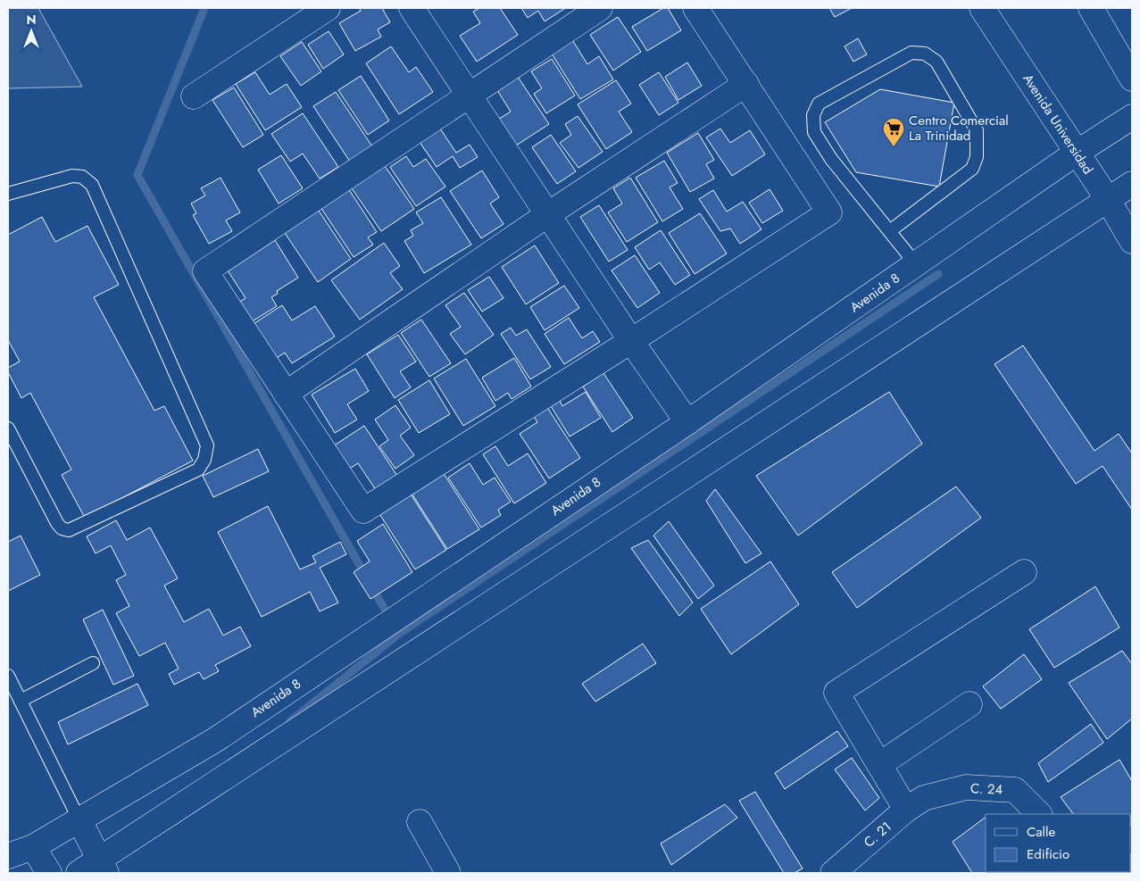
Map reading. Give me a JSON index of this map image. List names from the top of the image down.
{
  "streets": {
    "street": [
      "Avenida Universidad",
      "Avenida 8",
      "C. 24",
      "C. 21"
    ]
  },
  "crossings": [
    ["Avenida Universidad", "Avenida 8"],
    ["C. 24", "C. 21"]
  ],
  "places": {
    "supermarket": ["Centro Comercial La Trinidad"]
  },
  "legend": ["Calle", "Edificio"],
  "north": "top"
}
